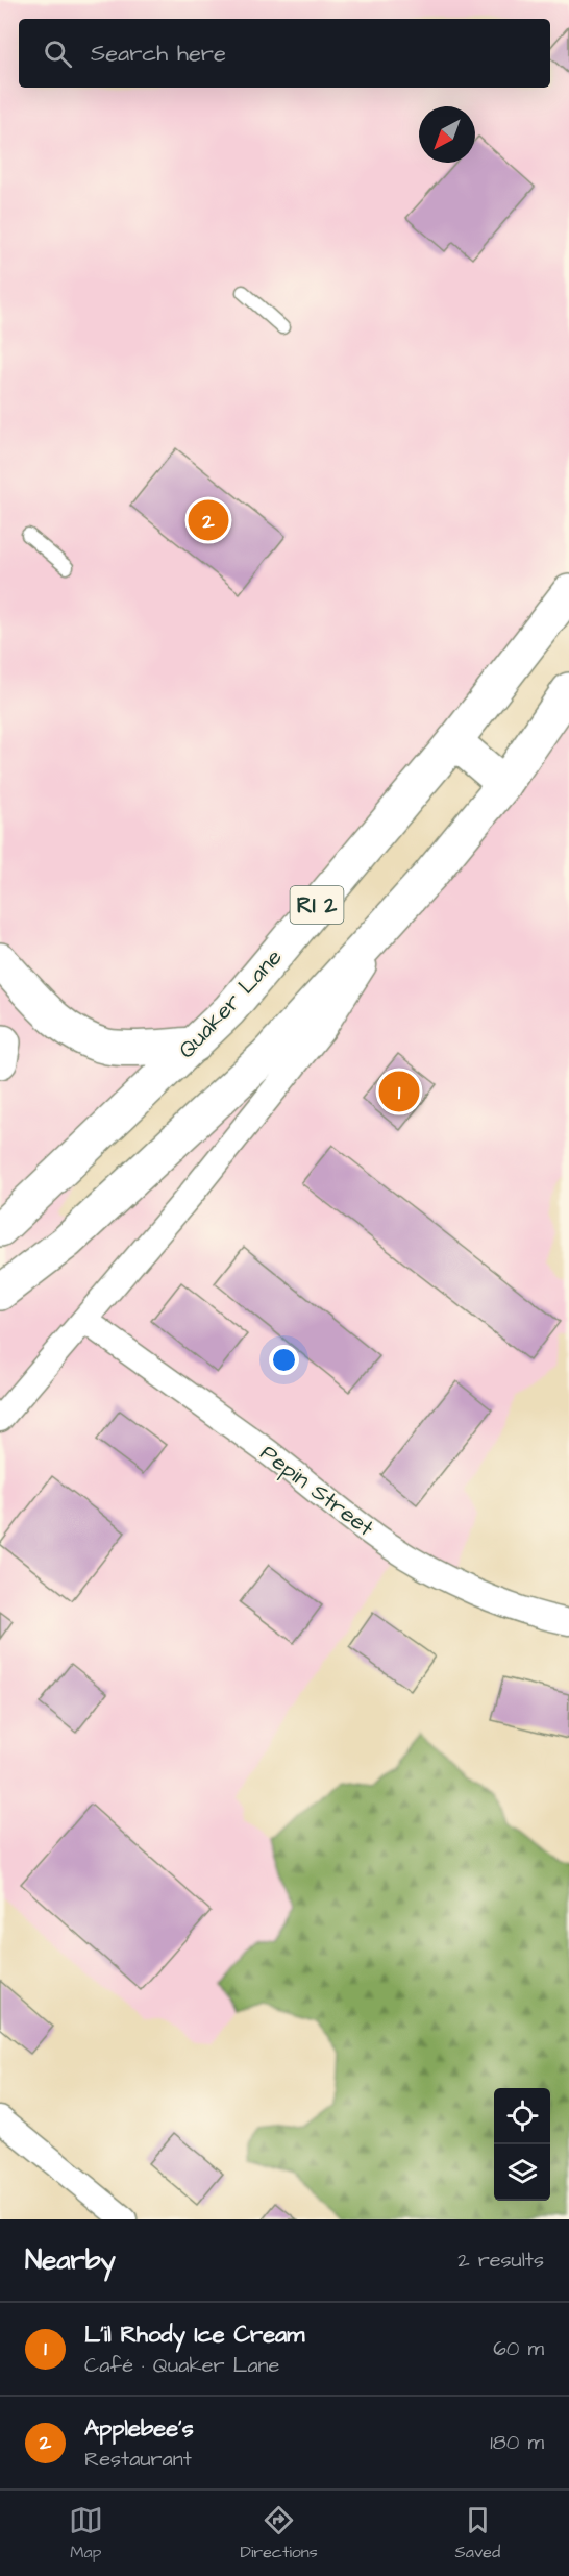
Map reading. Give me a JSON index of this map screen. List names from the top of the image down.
{
  "streets": {
    "main road": ["RI 2", "Quaker Lane"],
    "street": ["Pepin Street"]
  },
  "north": "bottom left",
  "page": {
    "search": "Search here",
    "pins": ["2", "1"],
    "heading": ["Nearby", "2 results"],
    "list": [
      {
        "mark": "1",
        "name": "L'il Rhody Ice Cream",
        "note": "Café · Quaker Lane",
        "value": "60 m"
      },
      {
        "mark": "2",
        "name": "Applebee's",
        "note": "Restaurant",
        "value": "180 m"
      }
    ],
    "nav": ["Map", "Directions", "Saved"]
  }
}
